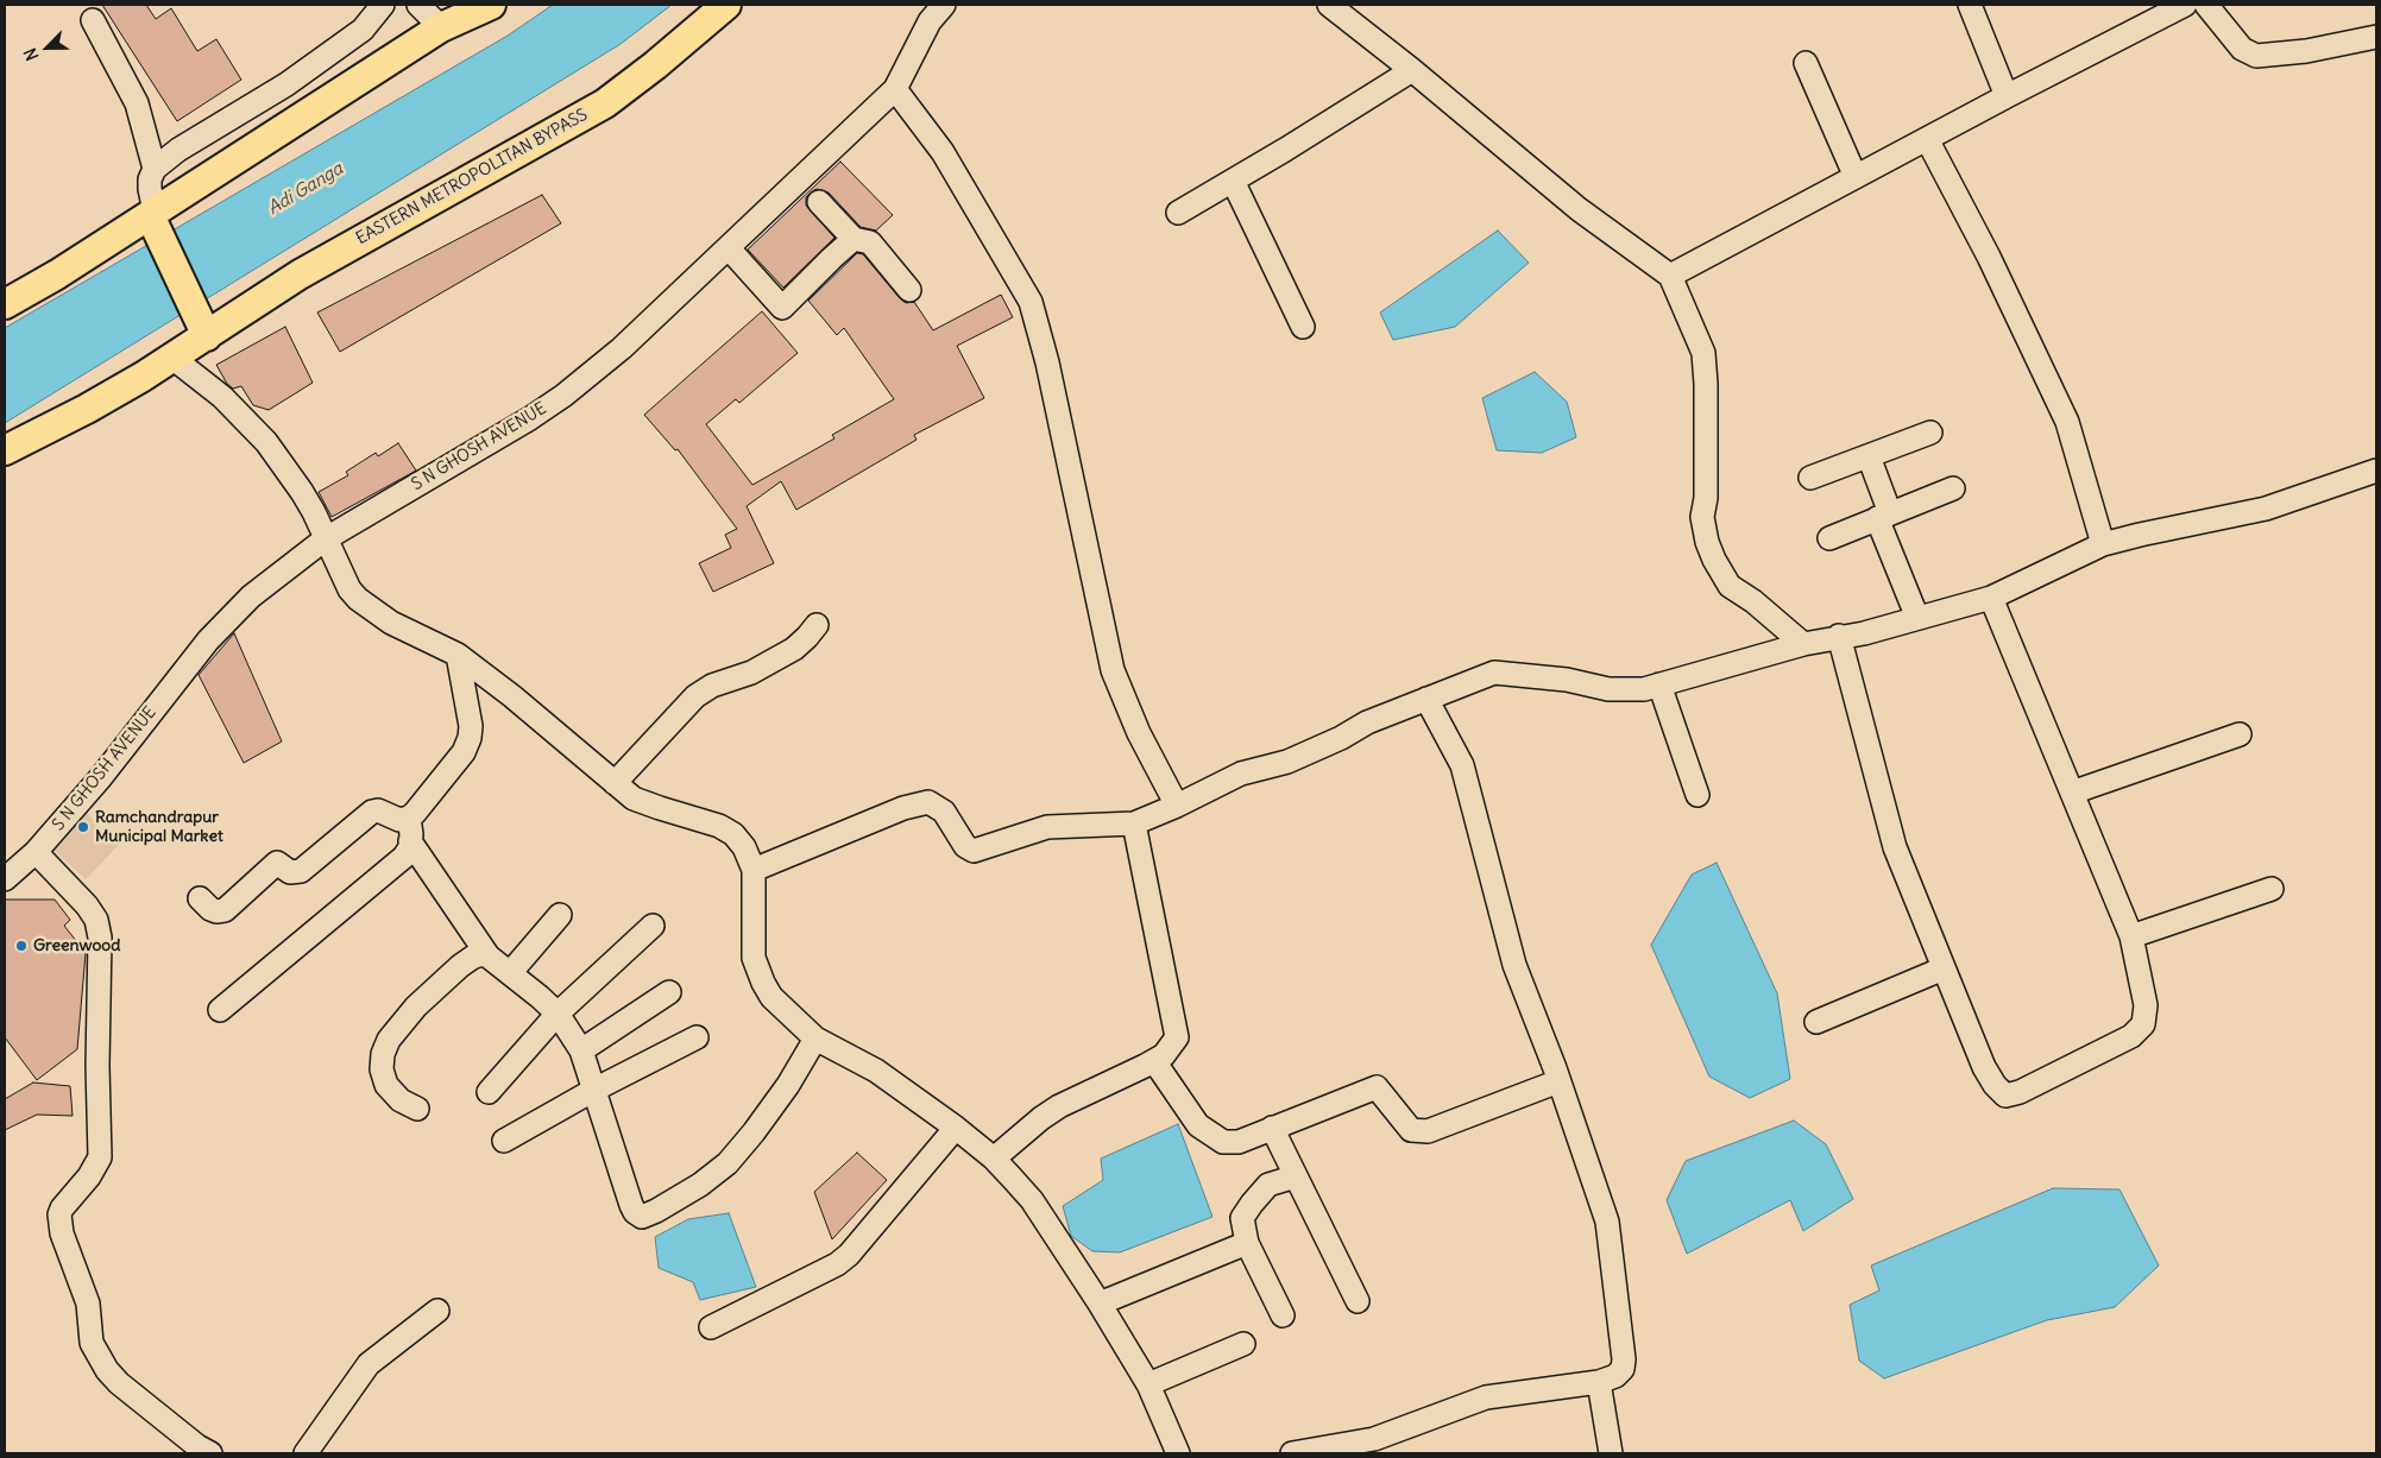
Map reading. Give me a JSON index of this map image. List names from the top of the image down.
{
  "streets": {
    "main road": ["EASTERN METROPOLITAN BYPASS"],
    "street": ["S N GHOSH AVENUE"]
  },
  "water": ["Adi Ganga"],
  "places": ["Ramchandrapur Municipal Market", "Greenwood"],
  "north": "bottom left"
}
